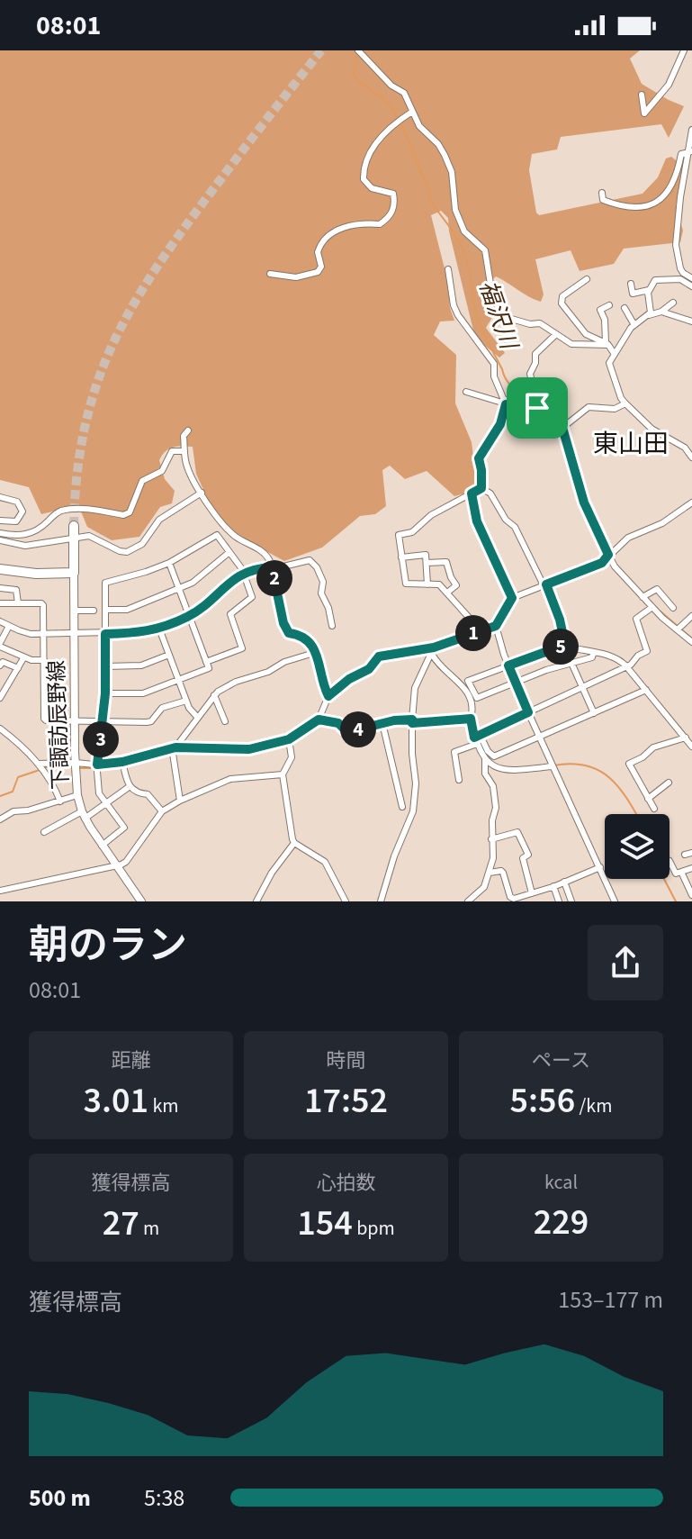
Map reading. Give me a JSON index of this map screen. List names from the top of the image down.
{
  "streets": {
    "main road": ["下諏訪辰野線"]
  },
  "districts": ["東山田"],
  "water": ["福沢川"],
  "page": {
    "status": "08:01",
    "pins": [
      "2",
      "1",
      "5",
      "4",
      "3"
    ],
    "heading": ["朝のラン", "08:01"],
    "stats": [
      ["距離", "3.01 km"],
      ["時間", "17:52"],
      ["ペース", "5:56 /km"],
      ["獲得標高", "27 m"],
      ["心拍数", "154 bpm"],
      ["kcal", "229"]
    ],
    "chart": ["獲得標高", "153–177 m"],
    "list": [
      {
        "name": "500 m",
        "note": "5:38"
      }
    ]
  }
}
